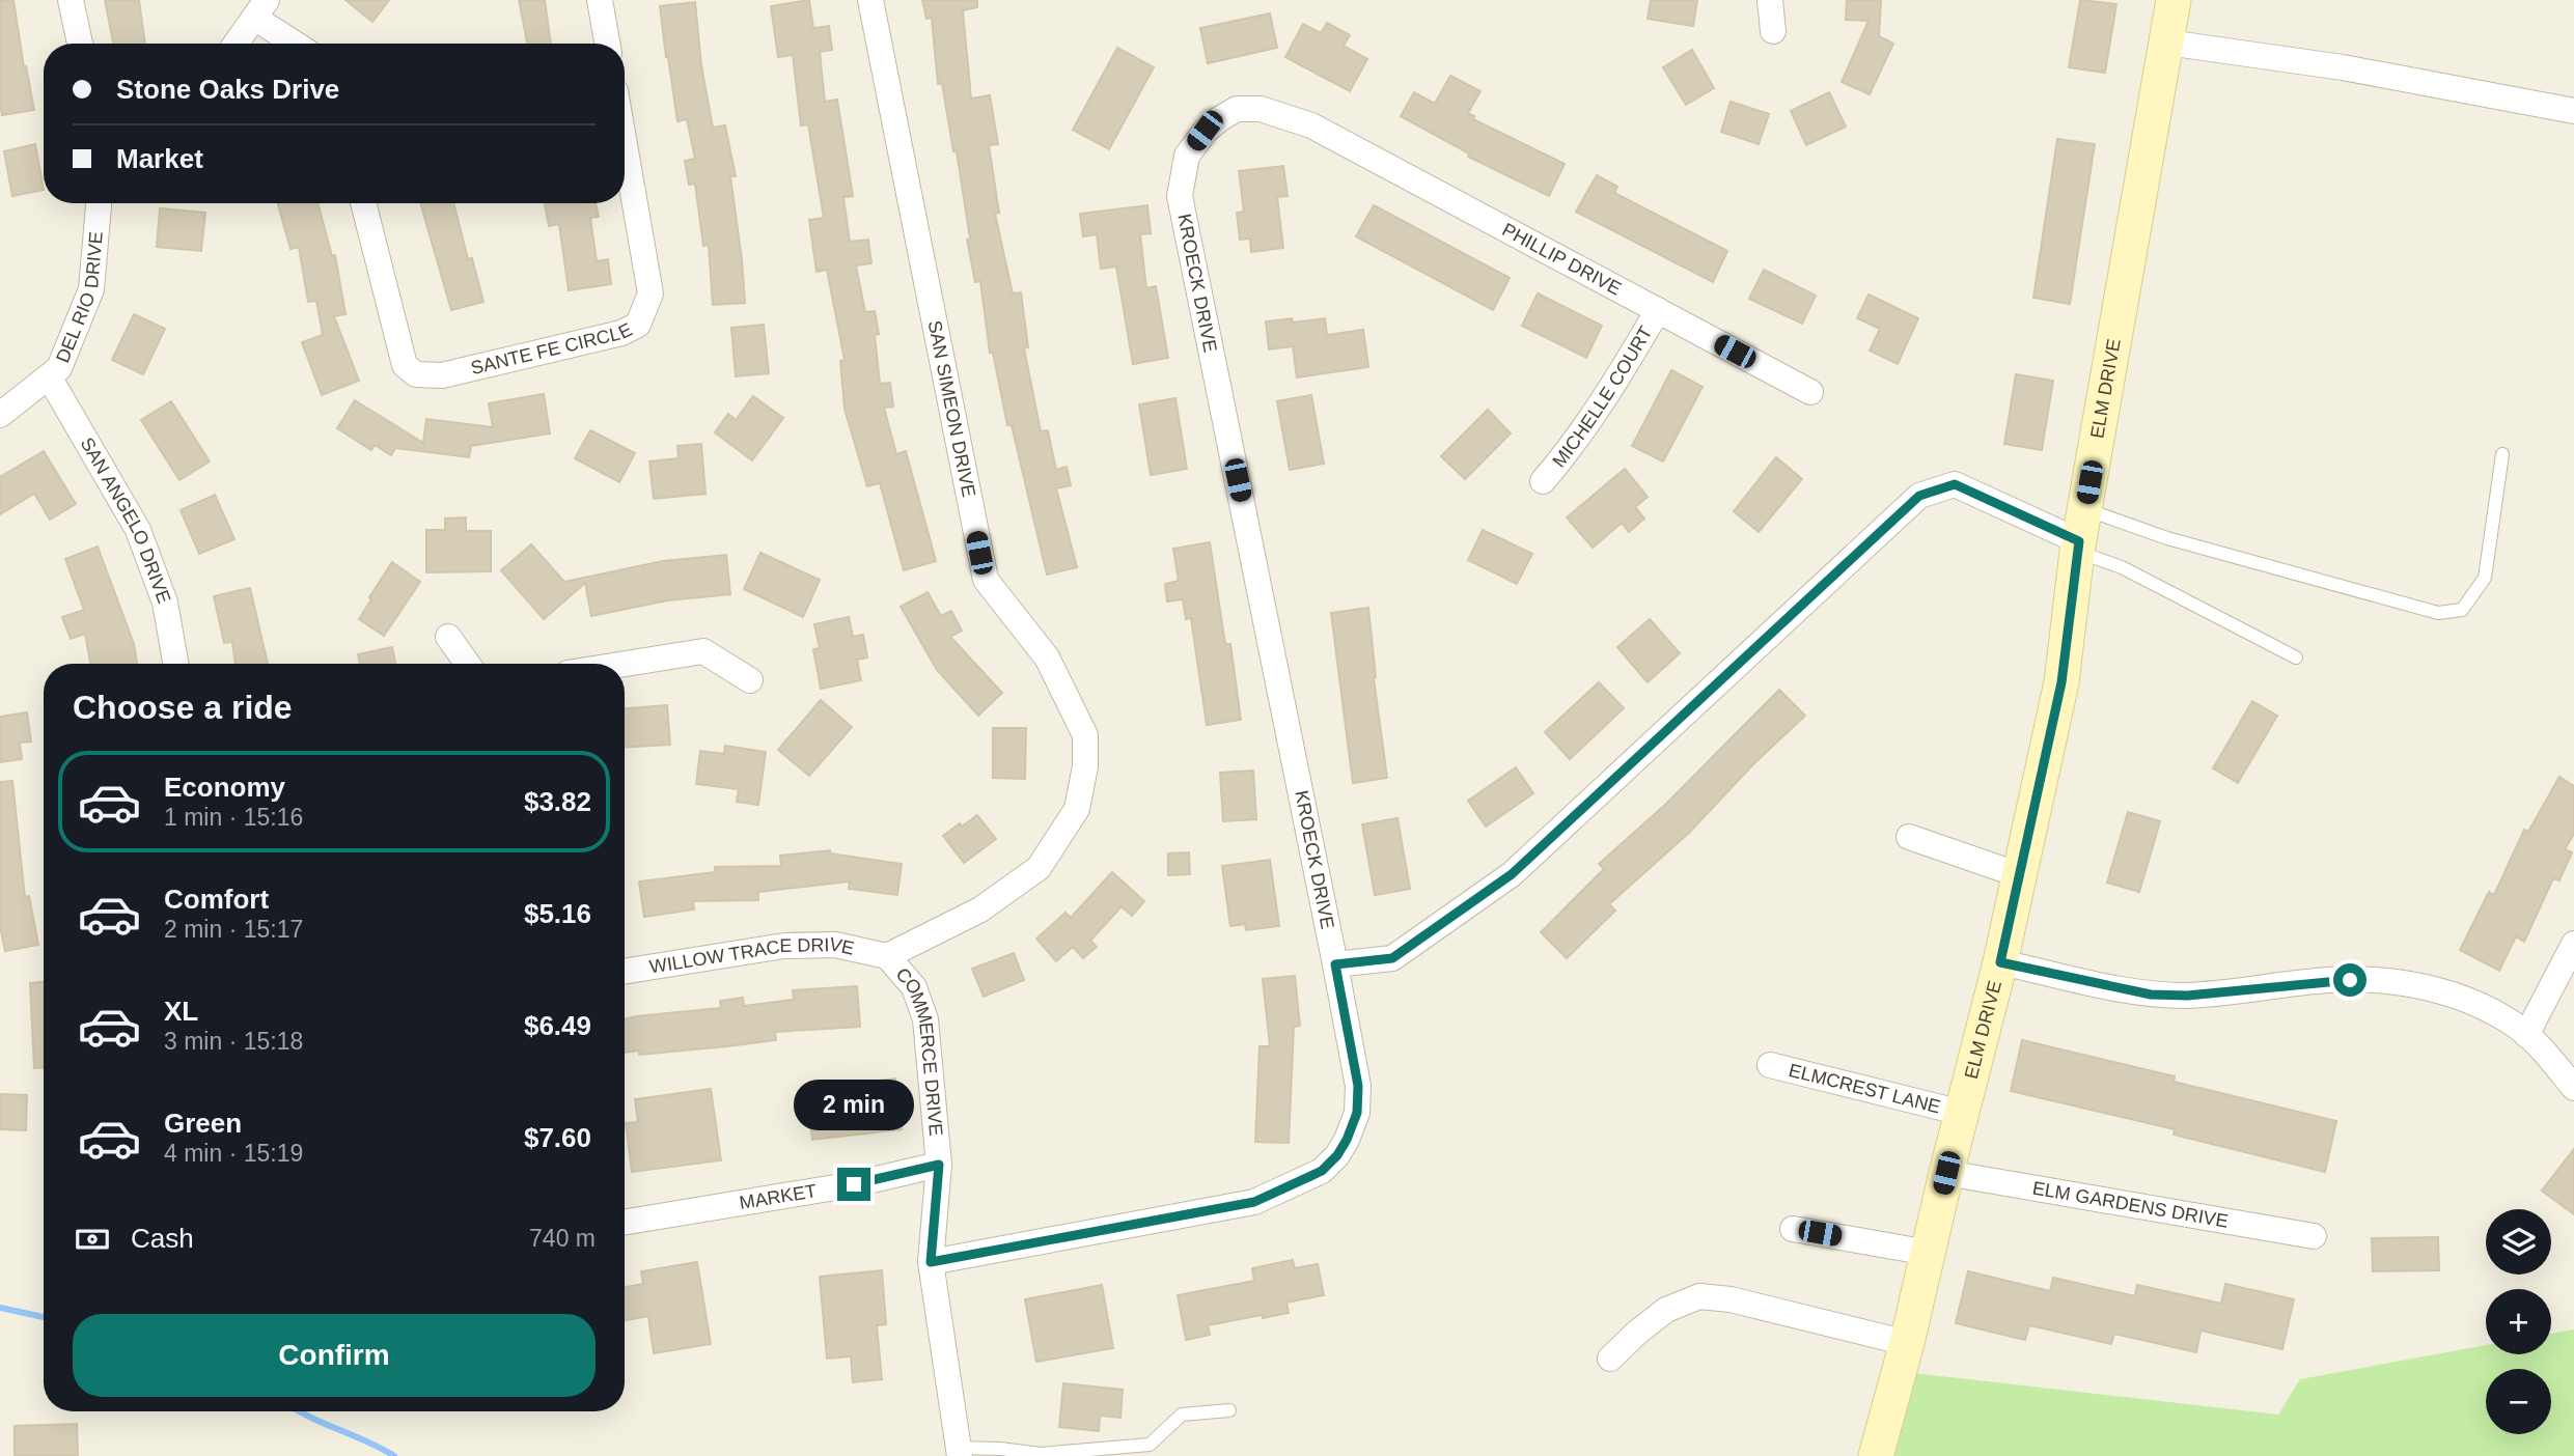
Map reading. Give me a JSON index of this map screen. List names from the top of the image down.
{
  "streets": {
    "street": [
      "PHILLIP DRIVE",
      "KROECK DRIVE",
      "DEL RIO DRIVE",
      "SANTE FE CIRCLE",
      "ELM DRIVE",
      "MICHELLE COURT",
      "SAN SIMEON DRIVE",
      "SAN ANGELO DRIVE",
      "WILLOW TRACE DRIVE",
      "COMMERCE DRIVE",
      "ELMCREST LANE",
      "MARKET",
      "ELM GARDENS DRIVE"
    ]
  },
  "crossings": [
    ["PHILLIP DRIVE", "KROECK DRIVE"],
    ["PHILLIP DRIVE", "MICHELLE COURT"],
    ["KROECK DRIVE", "COMMERCE DRIVE"],
    ["DEL RIO DRIVE", "SAN ANGELO DRIVE"],
    ["ELM DRIVE", "ELMCREST LANE"],
    ["ELM DRIVE", "ELM GARDENS DRIVE"],
    ["SAN SIMEON DRIVE", "WILLOW TRACE DRIVE"],
    ["SAN SIMEON DRIVE", "COMMERCE DRIVE"],
    ["WILLOW TRACE DRIVE", "COMMERCE DRIVE"],
    ["COMMERCE DRIVE", "MARKET"]
  ],
  "page": {
    "banner": ["Stone Oaks Drive", "Market"],
    "heading": "Choose a ride",
    "list": [
      {
        "name": "Economy",
        "note": "1 min · 15:16",
        "value": "$3.82"
      },
      {
        "name": "Comfort",
        "note": "2 min · 15:17",
        "value": "$5.16"
      },
      {
        "name": "XL",
        "note": "3 min · 15:18",
        "value": "$6.49"
      },
      {
        "name": "Green",
        "note": "4 min · 15:19",
        "value": "$7.60"
      }
    ],
    "bubble": "2 min",
    "pay": ["Cash", "740 m"],
    "map_buttons": ["+", "−"],
    "buttons": "Confirm"
  }
}
